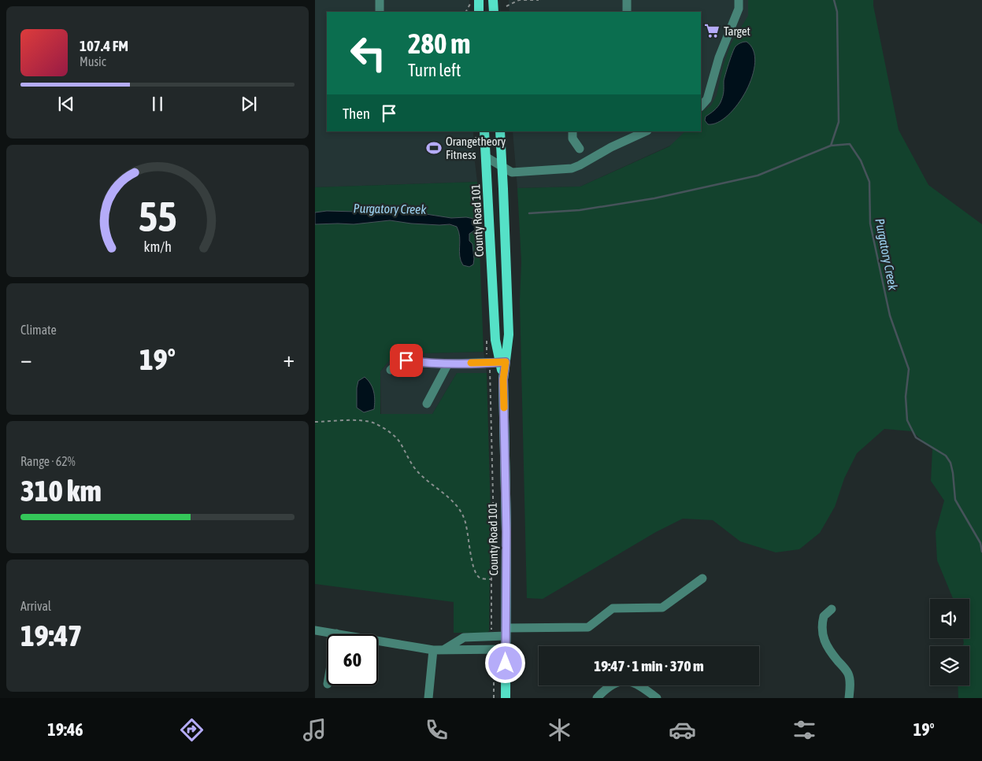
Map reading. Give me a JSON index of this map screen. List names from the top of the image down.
{
  "streets": {
    "main road": ["County Road 101"]
  },
  "water": ["Purgatory Creek"],
  "places": {
    "supermarket": ["Target"],
    "sports": ["Orangetheory Fitness"]
  },
  "page": {
    "turn": ["280 m", "Turn left"],
    "song": ["107.4 FM", "Music"],
    "then": "Then",
    "tile": [
      "Climate",
      ["Range · 62%", "310 km"],
      ["Arrival", "19:47"]
    ],
    "heat": ["−", "19°", "+"],
    "limit": "60",
    "trip": "19:47 · 1 min · 370 m",
    "tabs": ["19:46", "19°"],
    "gauge": ["55", "km/h"]
  }
}
